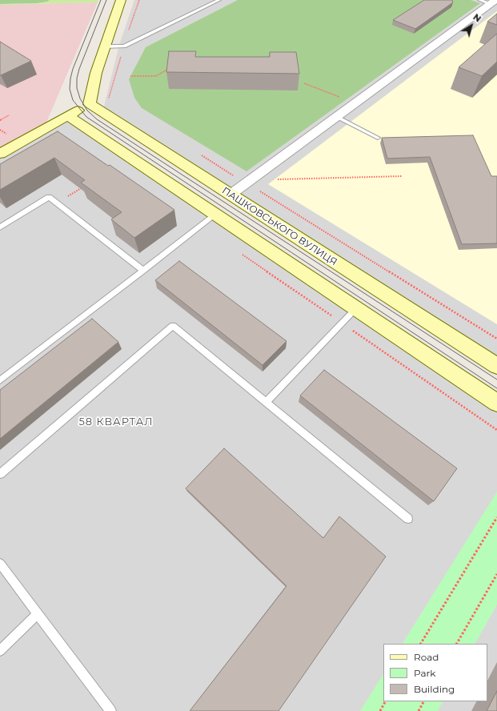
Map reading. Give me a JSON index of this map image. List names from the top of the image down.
{
  "streets": {
    "street": ["ПАШКОВСЬКОГО ВУЛИЦЯ"]
  },
  "districts": ["58 КВАРТАЛ"],
  "legend": ["Road", "Park", "Building"],
  "north": "top right"
}
